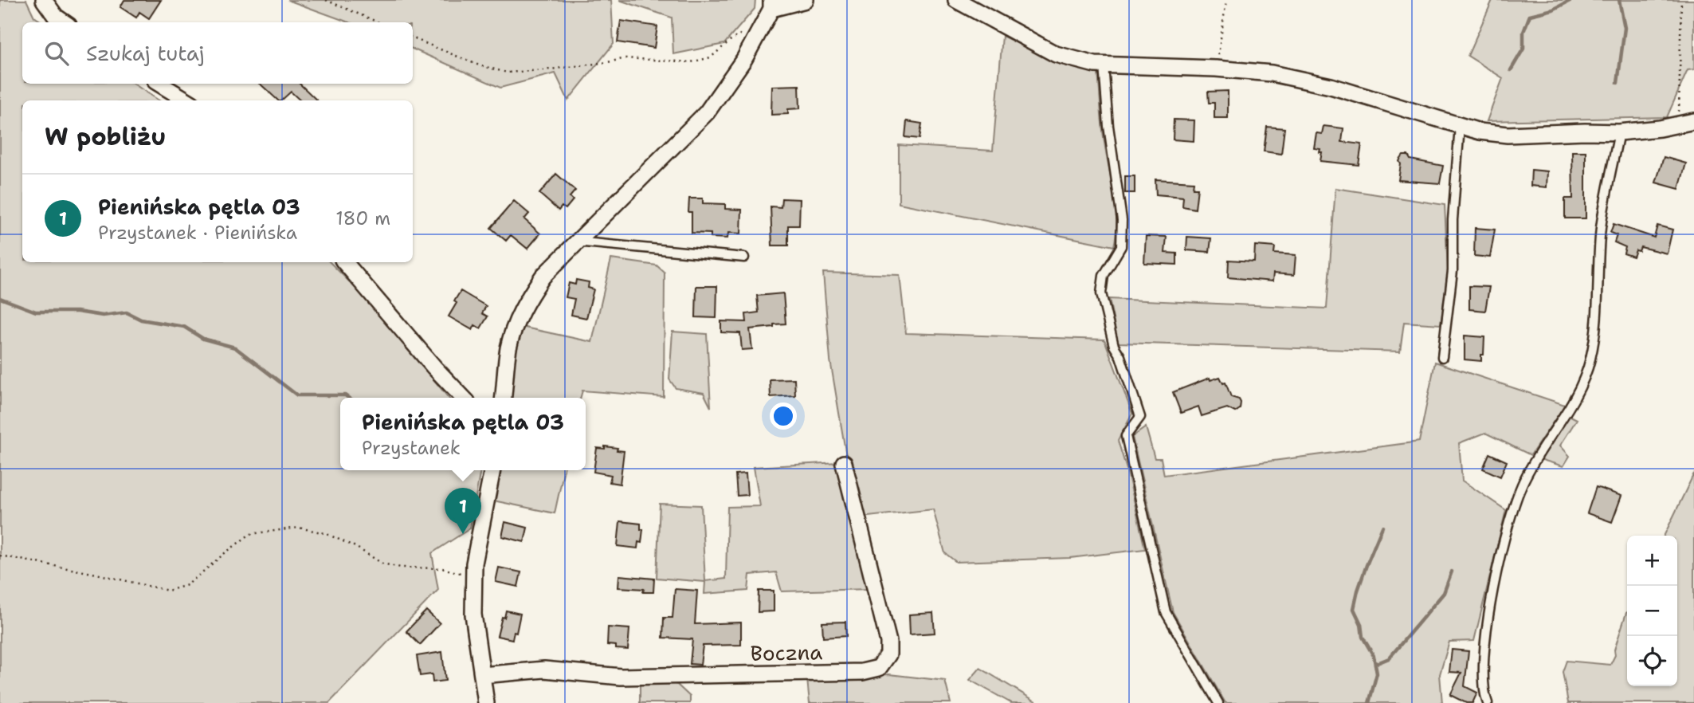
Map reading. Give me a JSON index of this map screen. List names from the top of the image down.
{
  "streets": {
    "street": ["Boczna"]
  },
  "page": {
    "search": "Szukaj tutaj",
    "heading": "W pobliżu",
    "list": [
      {
        "mark": "1",
        "name": "Pienińska pętla 03",
        "note": "Przystanek · Pienińska",
        "value": "180 m"
      }
    ],
    "popup": ["Pienińska pętla 03", "Przystanek"],
    "pins": "1",
    "map_buttons": ["+", "−"]
  }
}
